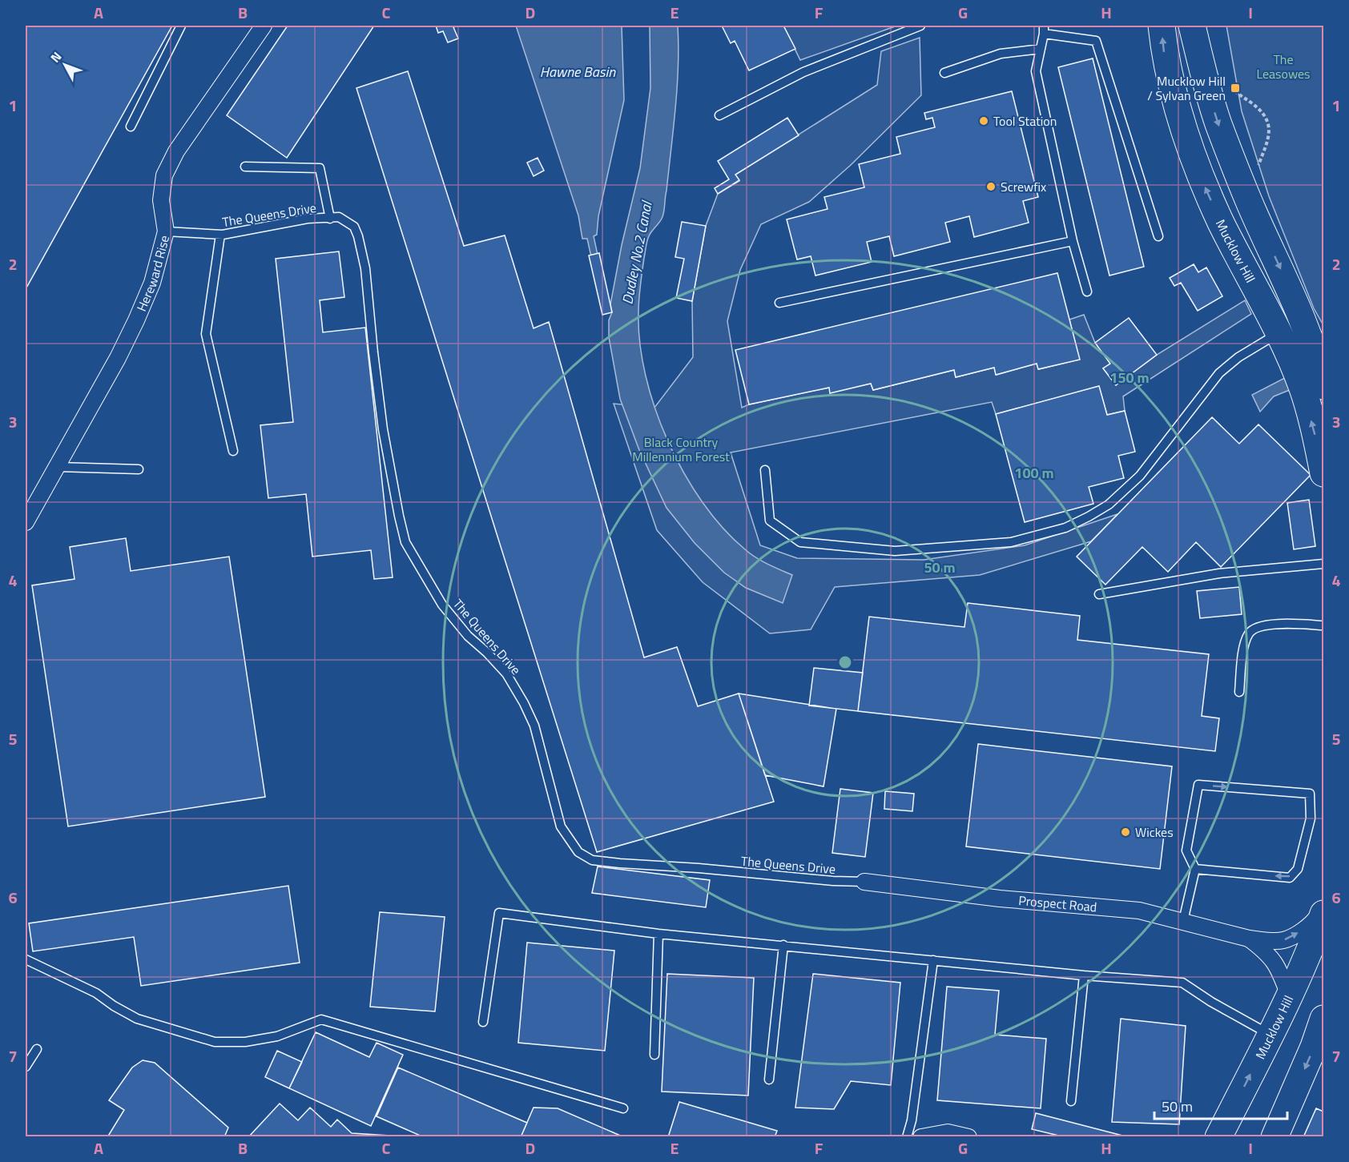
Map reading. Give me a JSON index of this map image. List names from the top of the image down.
{
  "streets": {
    "highway": ["Mucklow Hill"],
    "street": ["Hereward Rise", "Prospect Road"],
    "lane": ["The Queens Drive"]
  },
  "crossings": [
    ["The Queens Drive", "Hereward Rise"],
    ["The Queens Drive", "Prospect Road"],
    ["Mucklow Hill", "Prospect Road"]
  ],
  "water": ["Hawne Basin", "Dudley No.2 Canal"],
  "parks": ["The Leasowes", "Black Country Millennium Forest"],
  "places": {
    "transit": ["Mucklow Hill / Sylvan Green"],
    "other": ["Tool Station", "Screwfix", "Wickes"]
  },
  "scale_bar": "50 m",
  "north": "top left",
  "grid": {
    "columns": [
      "A",
      "B",
      "C",
      "D",
      "E",
      "F",
      "G",
      "H",
      "I"
    ],
    "rows": [
      "1",
      "2",
      "3",
      "4",
      "5",
      "6",
      "7"
    ]
  },
  "rings": ["150 m", "100 m", "50 m"]
}
